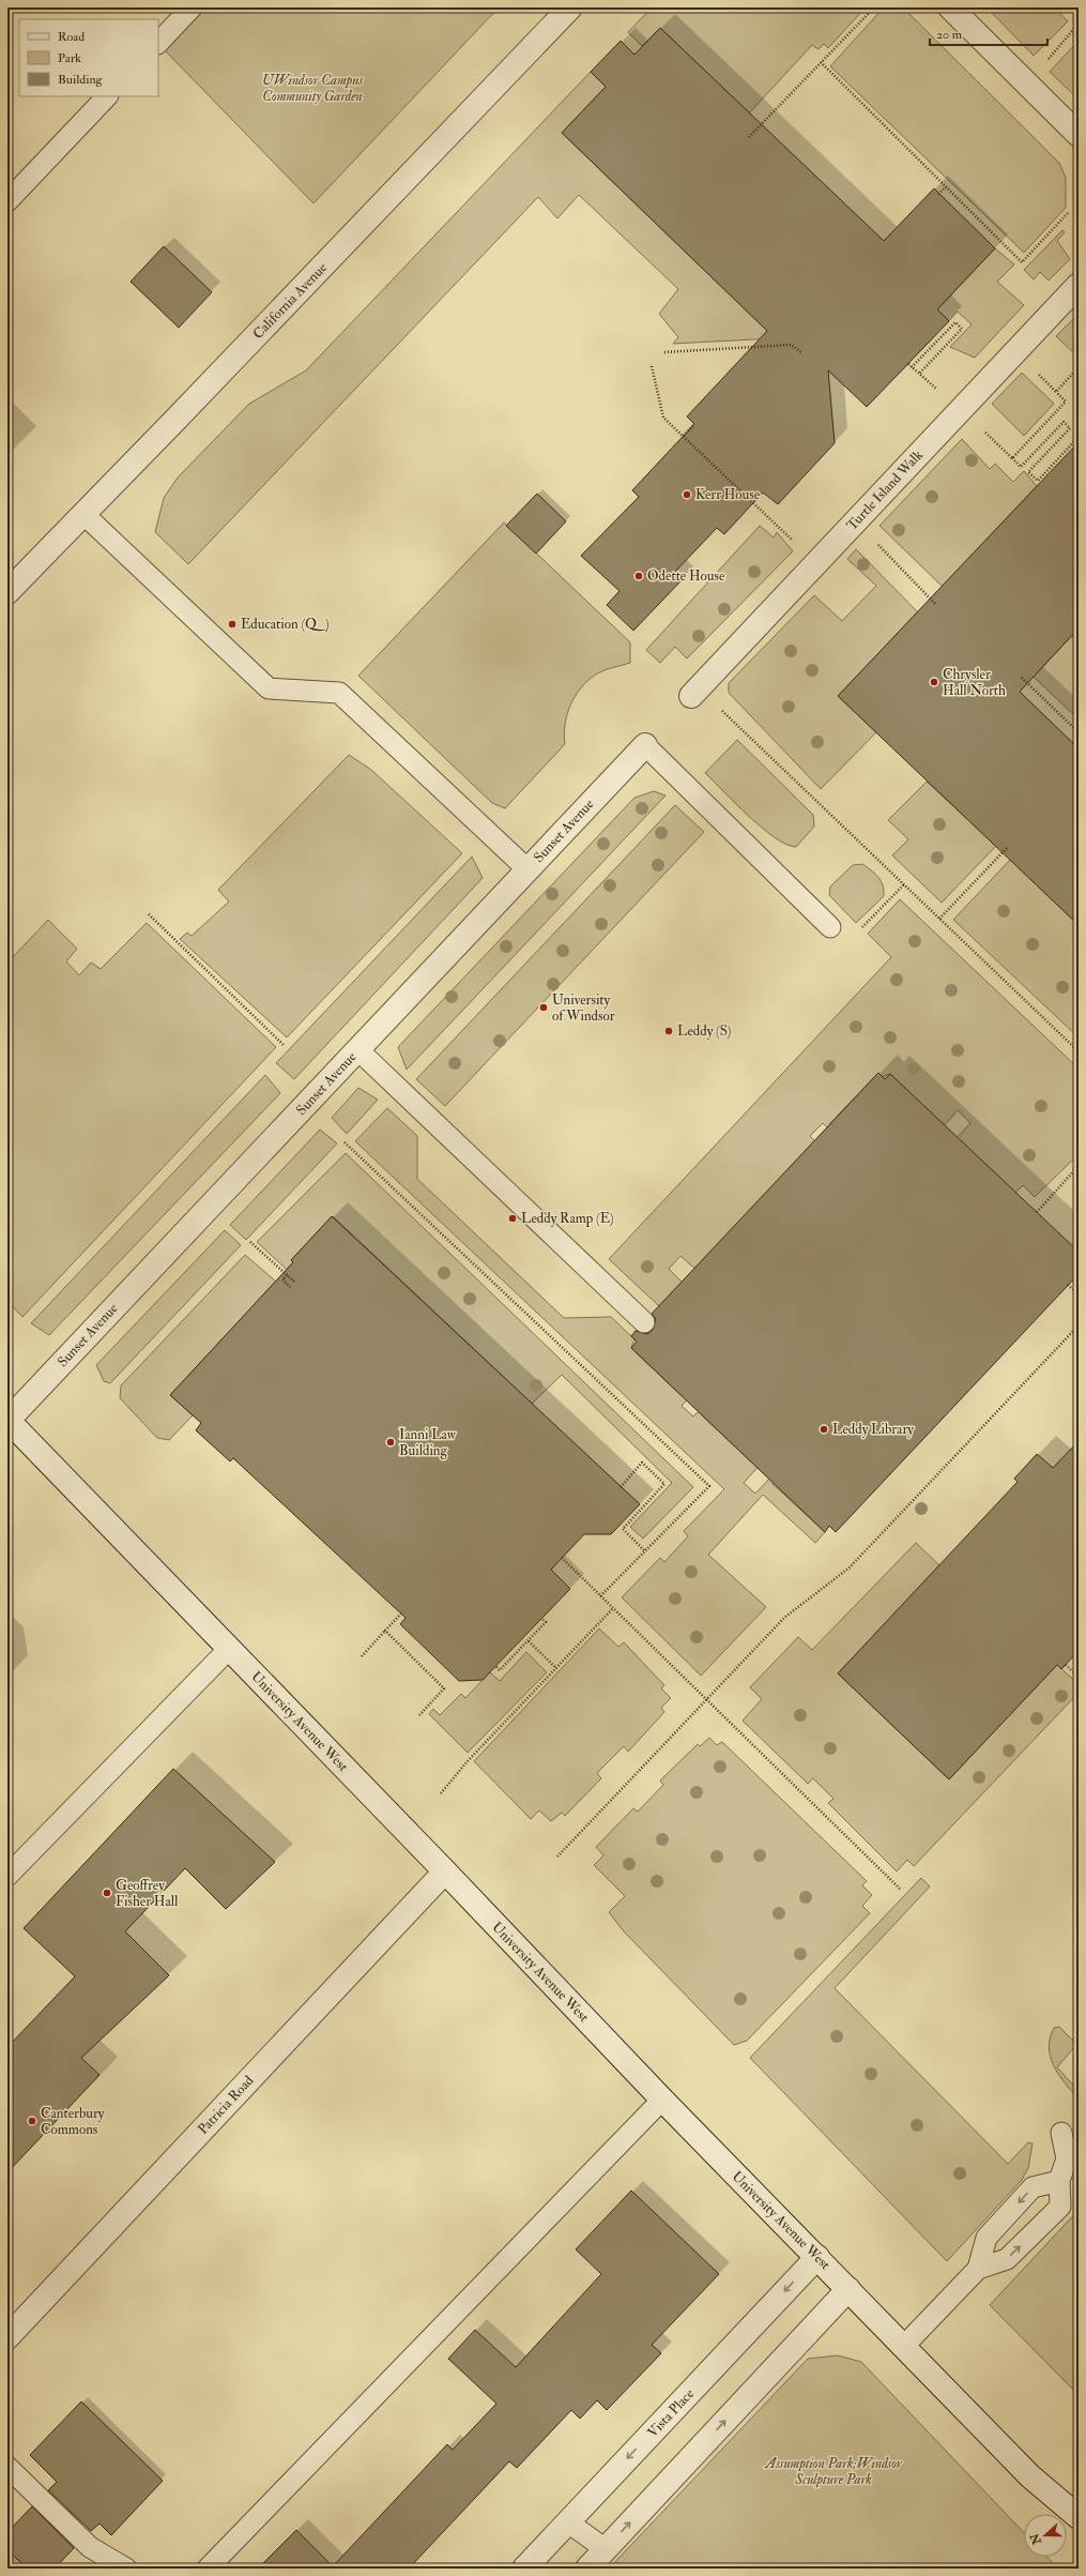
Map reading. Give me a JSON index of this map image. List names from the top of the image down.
{
  "streets": {
    "street": [
      "California Avenue",
      "Turtle Island Walk",
      "Sunset Avenue",
      "University Avenue West",
      "Patricia Road",
      "Vista Place"
    ]
  },
  "crossings": [
    ["Sunset Avenue", "University Avenue West"],
    ["University Avenue West", "Patricia Road"],
    ["University Avenue West", "Vista Place"]
  ],
  "parks": ["UWindsor Campus Community Garden", "Assumption Park;Windsor Sculpture Park"],
  "places": [
    "Kerr House",
    "Odette House",
    "Education (Q)",
    "Chrysler Hall North",
    "University of Windsor",
    "Leddy (S)",
    "Leddy Ramp (E)",
    "Leddy Library",
    "Ianni Law Building",
    "Geoffrey Fisher Hall",
    "Canterbury Commons"
  ],
  "legend": ["Road", "Park", "Building"],
  "scale_bar": "20 m",
  "north": "left"
}
